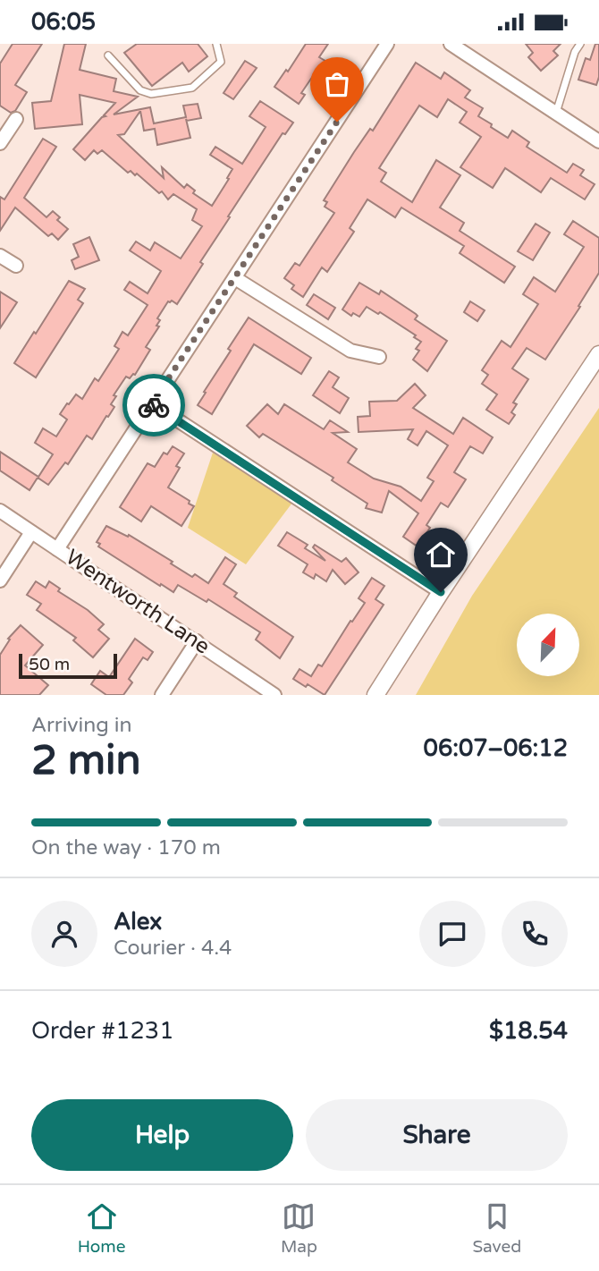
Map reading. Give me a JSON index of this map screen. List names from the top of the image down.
{
  "streets": {
    "street": ["Wentworth Lane"]
  },
  "scale_bar": "50 m",
  "north": "top right",
  "page": {
    "status": "06:05",
    "scale": "50 m",
    "heading": ["2 min", "Arriving in", "06:07–06:12"],
    "panel": [
      "Alex",
      "Courier · 4.4",
      "Order #1231",
      "$18.54"
    ],
    "bar": "On the way · 170 m",
    "buttons": ["Help", "Share"],
    "tabs": ["Home", "Map", "Saved"]
  }
}
